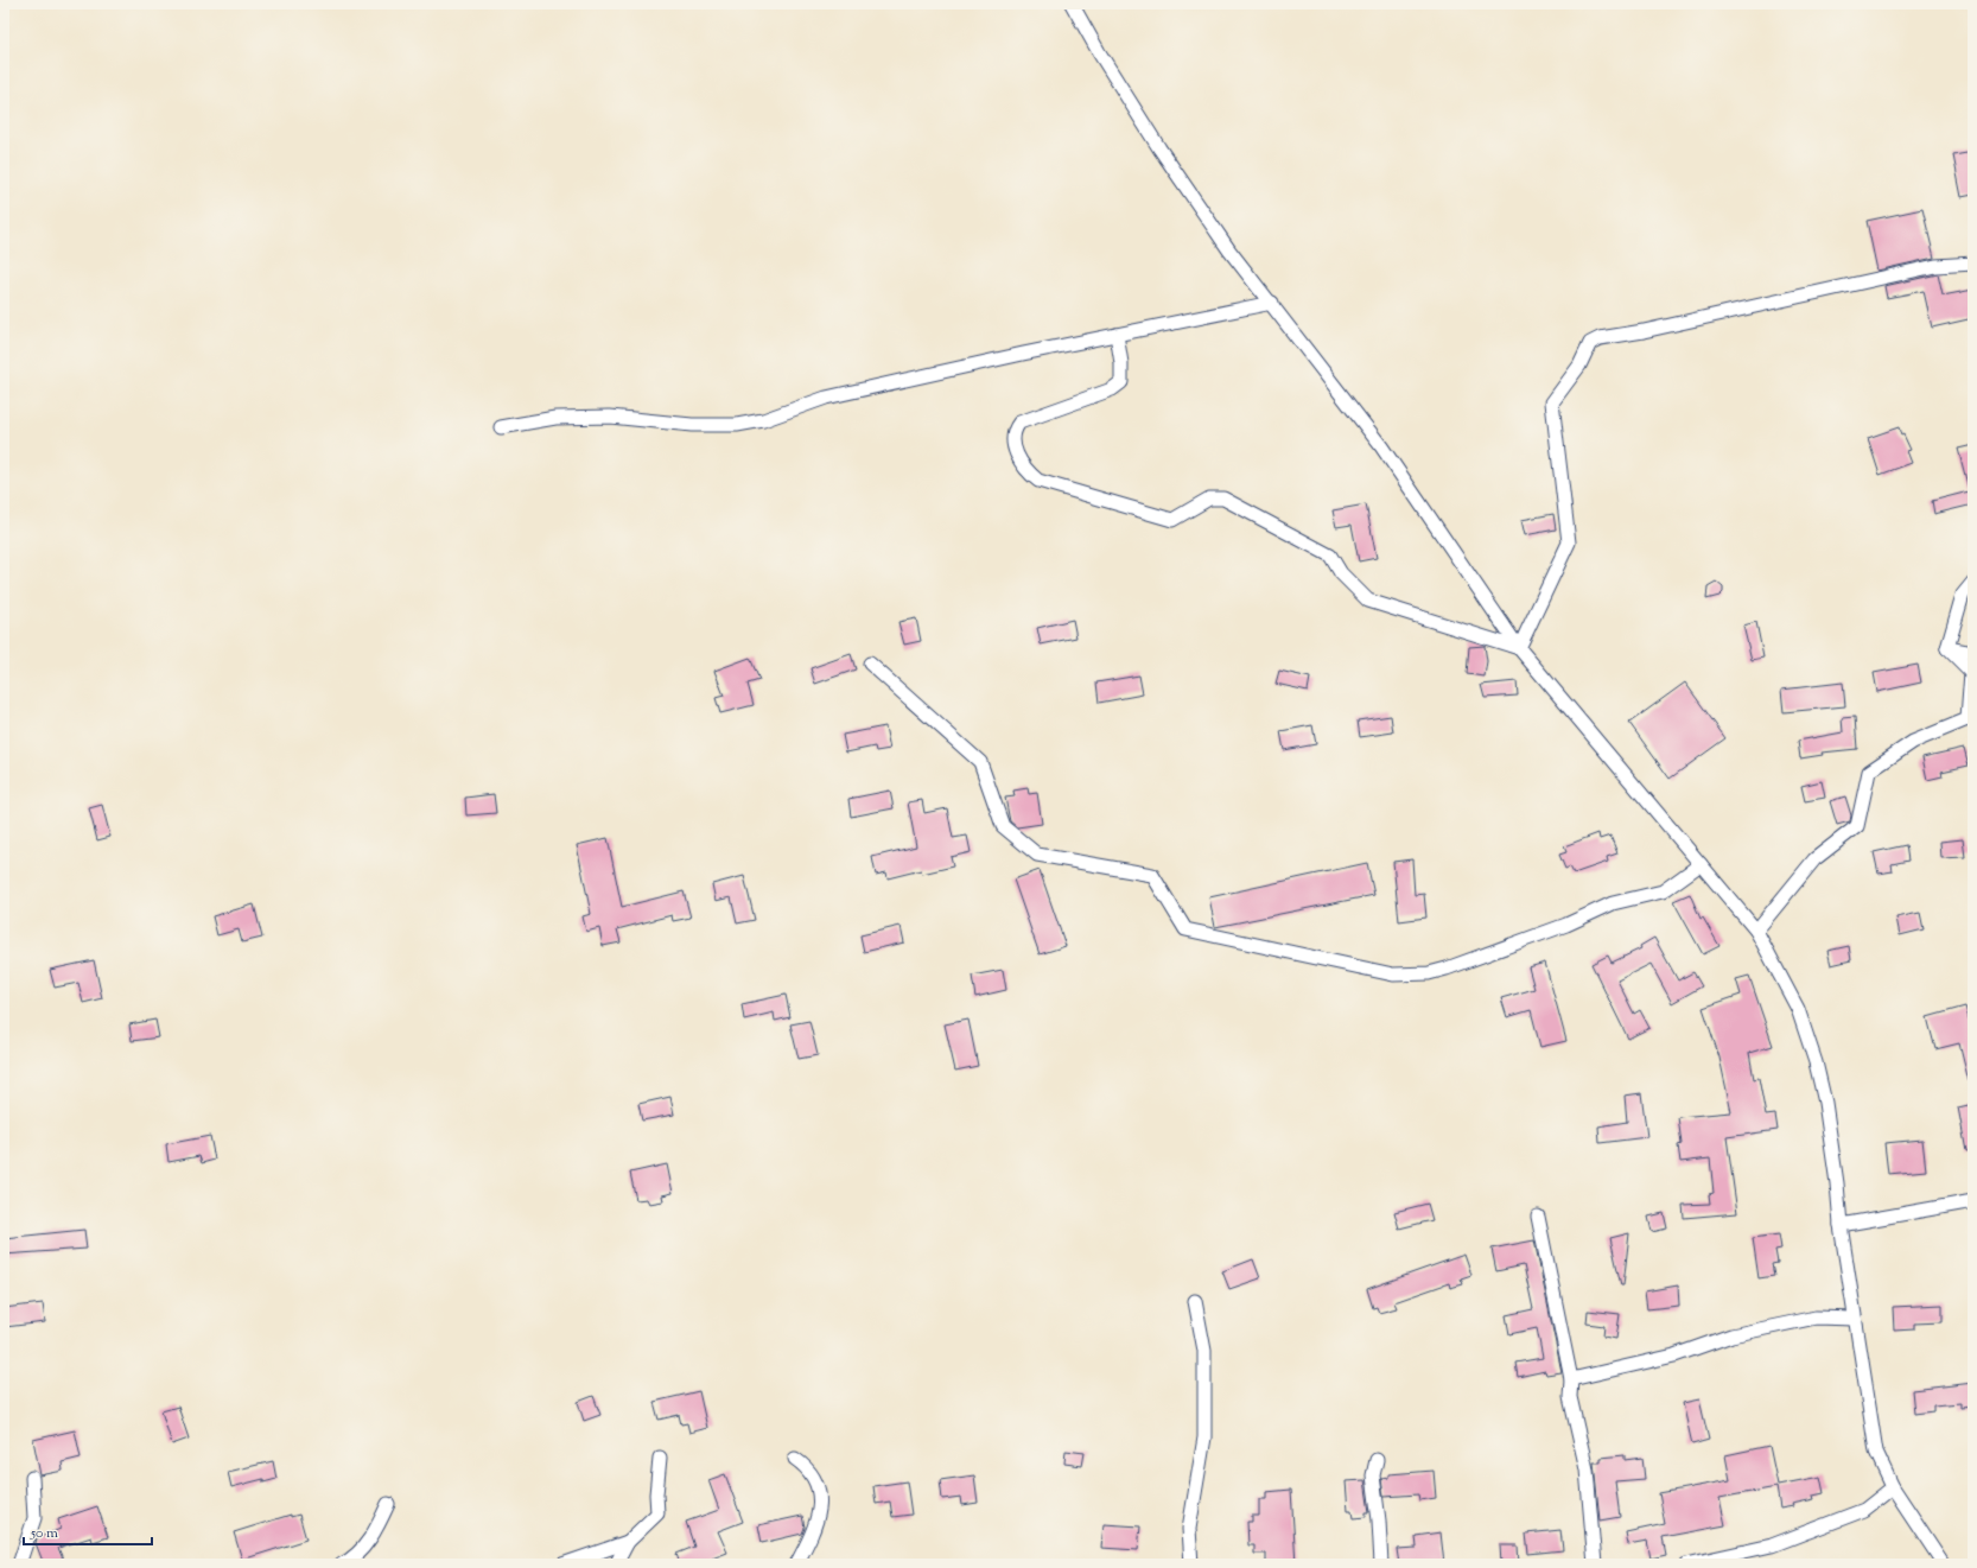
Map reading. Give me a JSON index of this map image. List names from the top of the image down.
{
  "scale_bar": "50 m"
}
